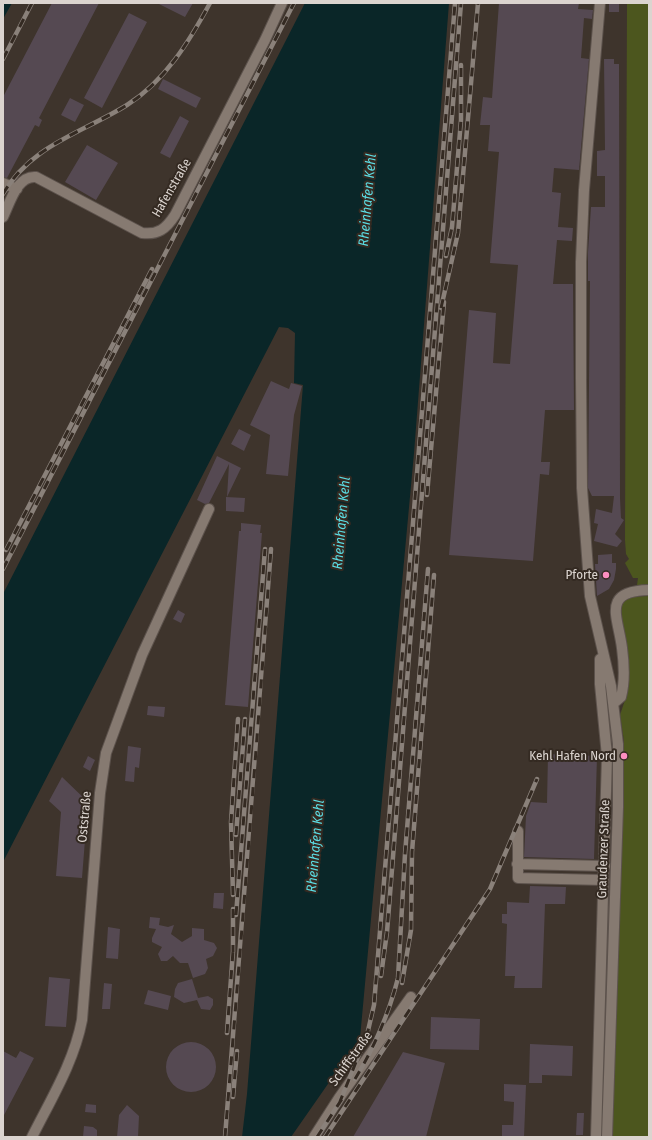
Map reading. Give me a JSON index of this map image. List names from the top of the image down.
{
  "streets": {
    "street": [
      "Hafenstraße",
      "Oststraße",
      "Graudenzer Straße",
      "Schiffstraße"
    ]
  },
  "water": ["Rheinhafen Kehl"],
  "places": ["Pforte", "Kehl Hafen Nord"]
}
